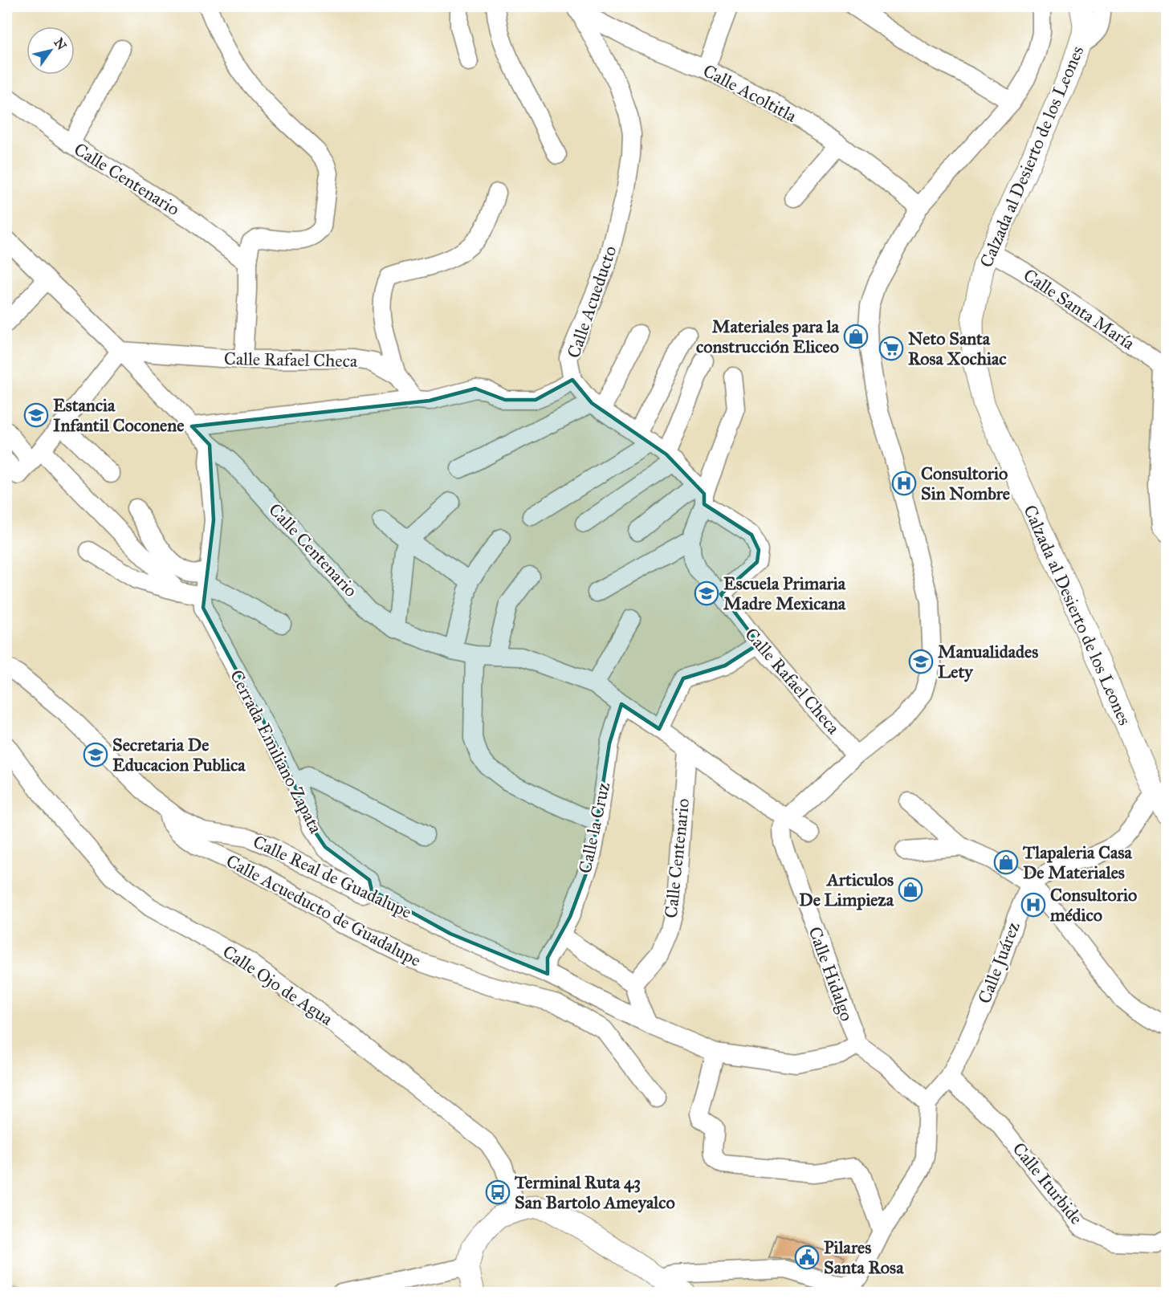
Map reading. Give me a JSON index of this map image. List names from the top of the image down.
{
  "streets": {
    "street": [
      "Calle Acoltitla",
      "Calzada al Desierto de los Leones",
      "Calle Centenario",
      "Calle Acueducto",
      "Calle Santa María",
      "Calle Rafael Checa",
      "Cerrada Emiliano Zapata",
      "Calle la Cruz",
      "Calle Real de Guadalupe",
      "Calle Acueducto de Guadalupe",
      "Calle Juárez",
      "Calle Hidalgo",
      "Calle Ojo de Agua",
      "Calle Iturbide"
    ]
  },
  "crossings": [
    ["Calle Acoltitla", "Calle Acueducto"],
    ["Calzada al Desierto de los Leones", "Calle Santa María"],
    ["Calle Centenario", "Calle Rafael Checa"],
    ["Calle Centenario", "Cerrada Emiliano Zapata"],
    ["Calle Centenario", "Calle la Cruz"],
    ["Calle Centenario", "Calle Hidalgo"],
    ["Cerrada Emiliano Zapata", "Calle Real de Guadalupe"],
    ["Calle la Cruz", "Calle Real de Guadalupe"],
    ["Calle Real de Guadalupe", "Calle Acueducto de Guadalupe"],
    ["Calle Real de Guadalupe", "Calle Hidalgo"],
    ["Calle Juárez", "Calle Hidalgo"],
    ["Calle Juárez", "Calle Iturbide"]
  ],
  "places": {
    "shop": ["Materiales para la construcción Eliceo", "Tlapaleria Casa De Materiales", "Articulos De Limpieza"],
    "supermarket": ["Neto Santa Rosa Xochiac"],
    "school or university": [
      "Estancia Infantil Coconene",
      "Escuela Primaria Madre Mexicana",
      "Manualidades Lety",
      "Secretaria De Educacion Publica"
    ],
    "hospital": ["Consultorio Sin Nombre", "Consultorio médico"],
    "bus stop": ["Terminal Ruta 43 San Bartolo Ameyalco"],
    "public building": ["Pilares Santa Rosa"]
  },
  "north": "top right"
}
